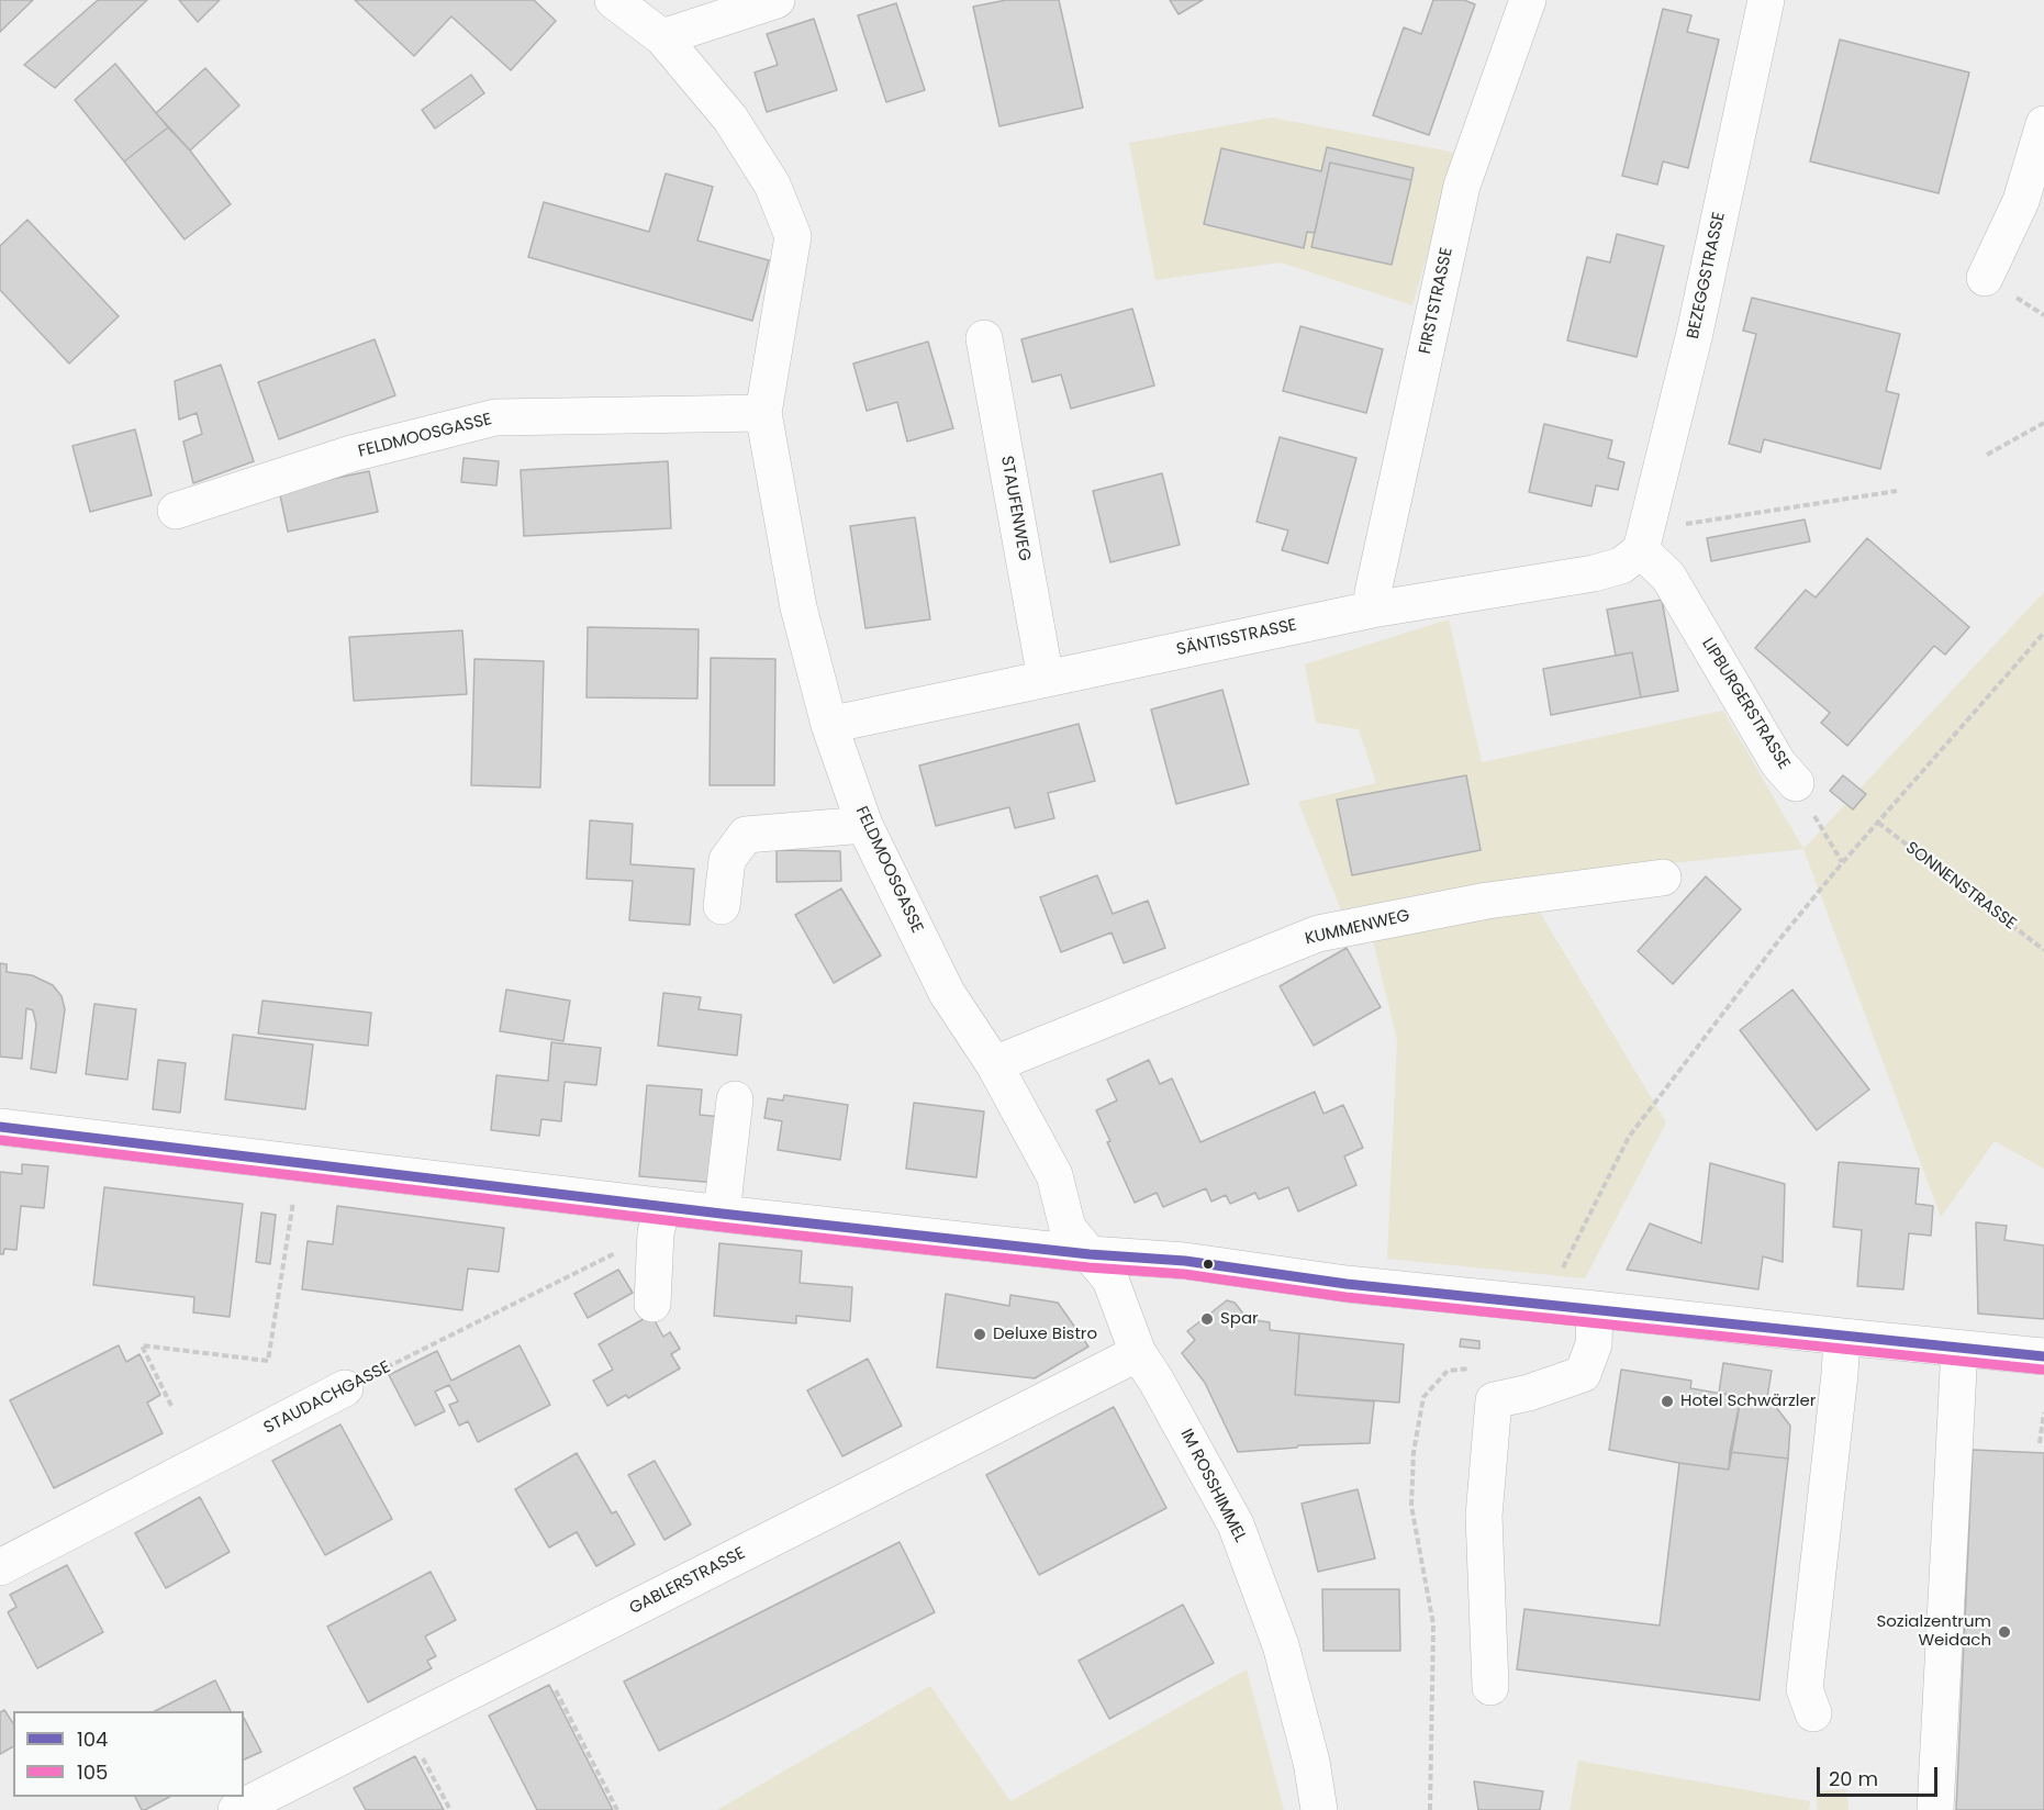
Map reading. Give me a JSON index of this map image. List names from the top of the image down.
{
  "streets": {
    "street": [
      "BEZEGGSTRASSE",
      "FIRSTSTRASSE",
      "FELDMOOSGASSE",
      "STAUFENWEG",
      "SÄNTISSTRASSE",
      "LIPBURGERSTRASSE",
      "KUMMENWEG",
      "STAUDACHGASSE",
      "IM ROSSHIMMEL",
      "GABLERSTRASSE"
    ],
    "path": ["SONNENSTRASSE"]
  },
  "crossings": [
    ["BEZEGGSTRASSE", "SÄNTISSTRASSE"],
    ["BEZEGGSTRASSE", "LIPBURGERSTRASSE"],
    ["FIRSTSTRASSE", "SÄNTISSTRASSE"],
    ["FELDMOOSGASSE", "SÄNTISSTRASSE"],
    ["FELDMOOSGASSE", "KUMMENWEG"],
    ["FELDMOOSGASSE", "IM ROSSHIMMEL"],
    ["STAUFENWEG", "SÄNTISSTRASSE"],
    ["SÄNTISSTRASSE", "LIPBURGERSTRASSE"],
    ["IM ROSSHIMMEL", "GABLERSTRASSE"]
  ],
  "places": [
    "Spar",
    "Deluxe Bistro",
    "Hotel Schwärzler",
    "Sozialzentrum Weidach"
  ],
  "lines": ["transit line 104", "transit line 105"],
  "legend": ["104", "105"],
  "scale_bar": "20 m"
}
